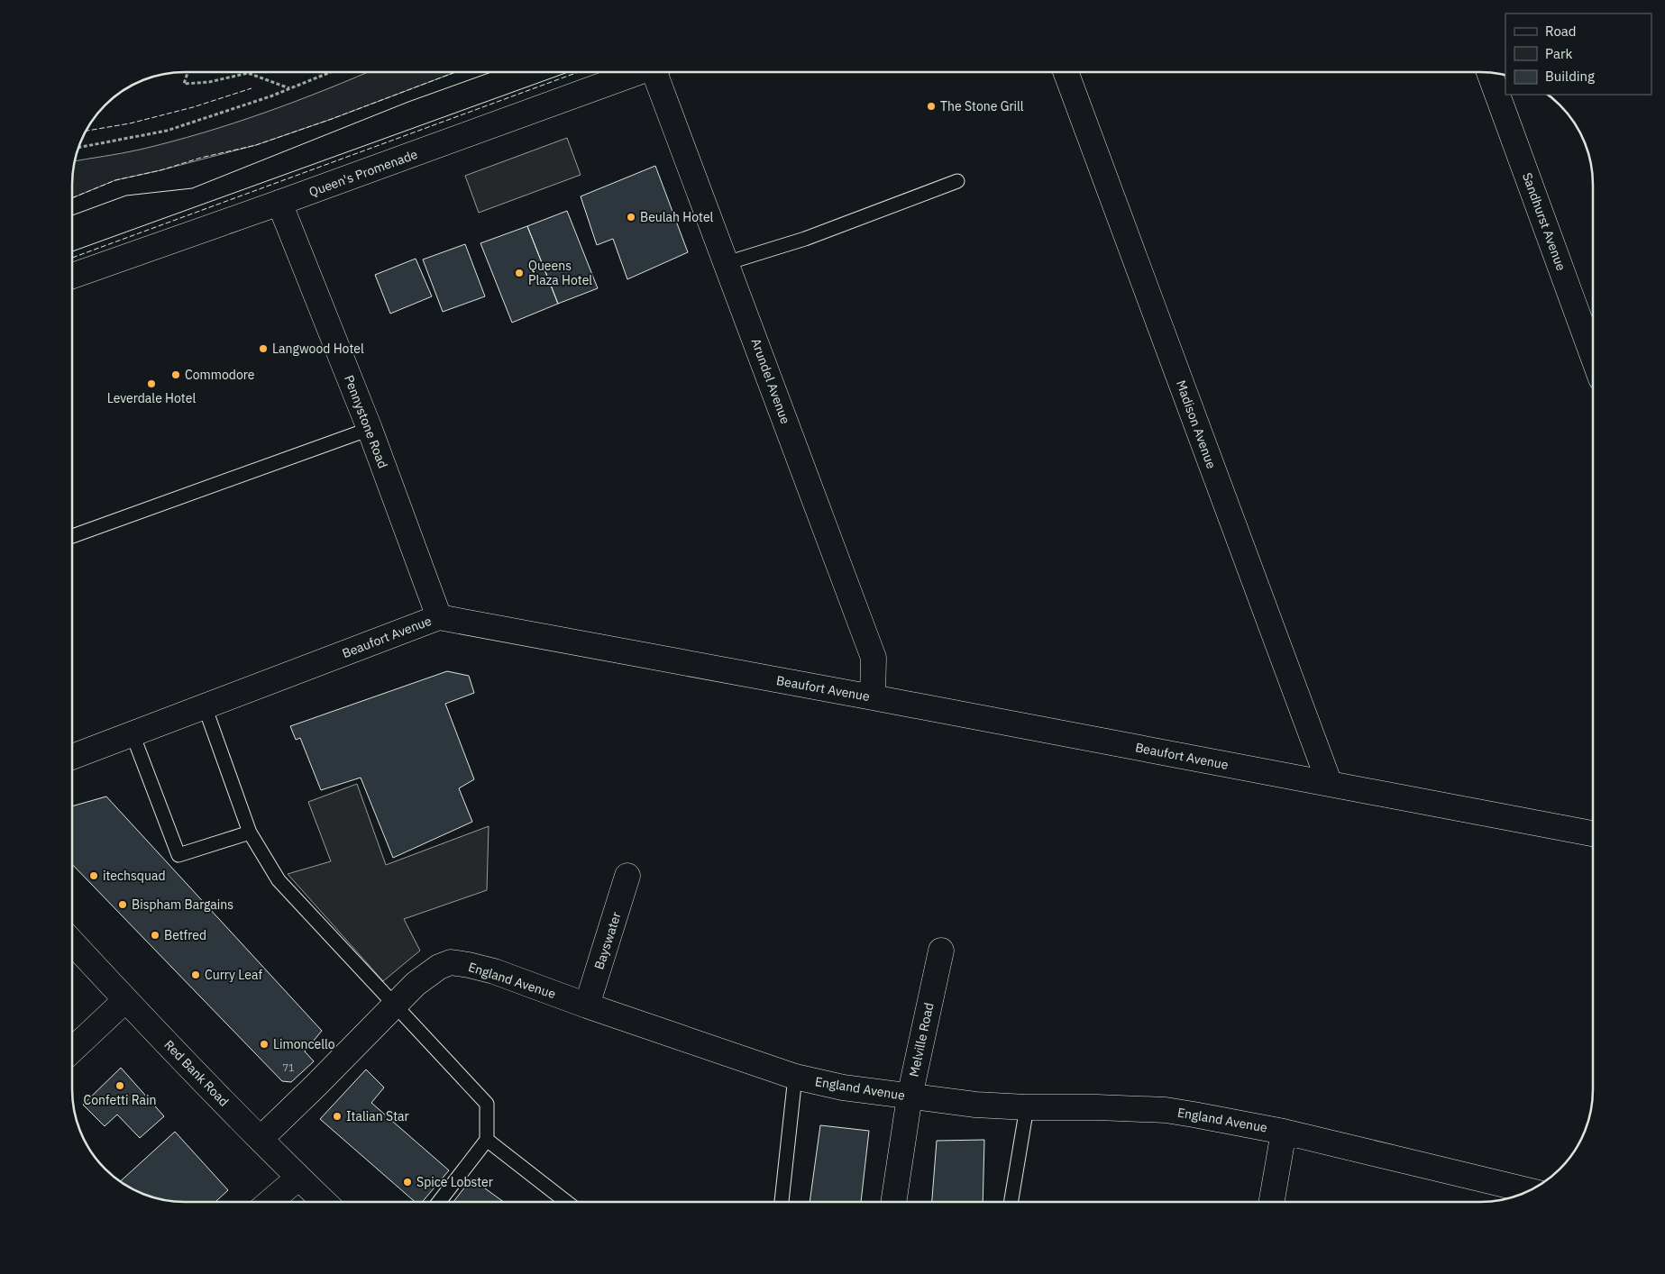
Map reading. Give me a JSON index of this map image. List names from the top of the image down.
{
  "streets": {
    "street": [
      "Queen's Promenade",
      "Sandhurst Avenue",
      "Arundel Avenue",
      "Pennystone Road",
      "Madison Avenue",
      "Beaufort Avenue",
      "Bayswater",
      "England Avenue",
      "Melville Road",
      "Red Bank Road"
    ]
  },
  "crossings": [
    ["Queen's Promenade", "Pennystone Road"],
    ["Arundel Avenue", "Beaufort Avenue"],
    ["Pennystone Road", "Beaufort Avenue"],
    ["Madison Avenue", "Beaufort Avenue"],
    ["Bayswater", "England Avenue"],
    ["England Avenue", "Melville Road"],
    ["England Avenue", "Red Bank Road"]
  ],
  "places": [
    "The Stone Grill",
    "Beulah Hotel",
    "Queens Plaza Hotel",
    "Langwood Hotel",
    "Commodore",
    "Leverdale Hotel",
    "itechsquad",
    "Bispham Bargains",
    "Betfred",
    "Curry Leaf",
    "Limoncello",
    "Confetti Rain",
    "Italian Star",
    "Spice Lobster"
  ],
  "house_numbers": ["71"],
  "legend": ["Road", "Park", "Building"]
}
